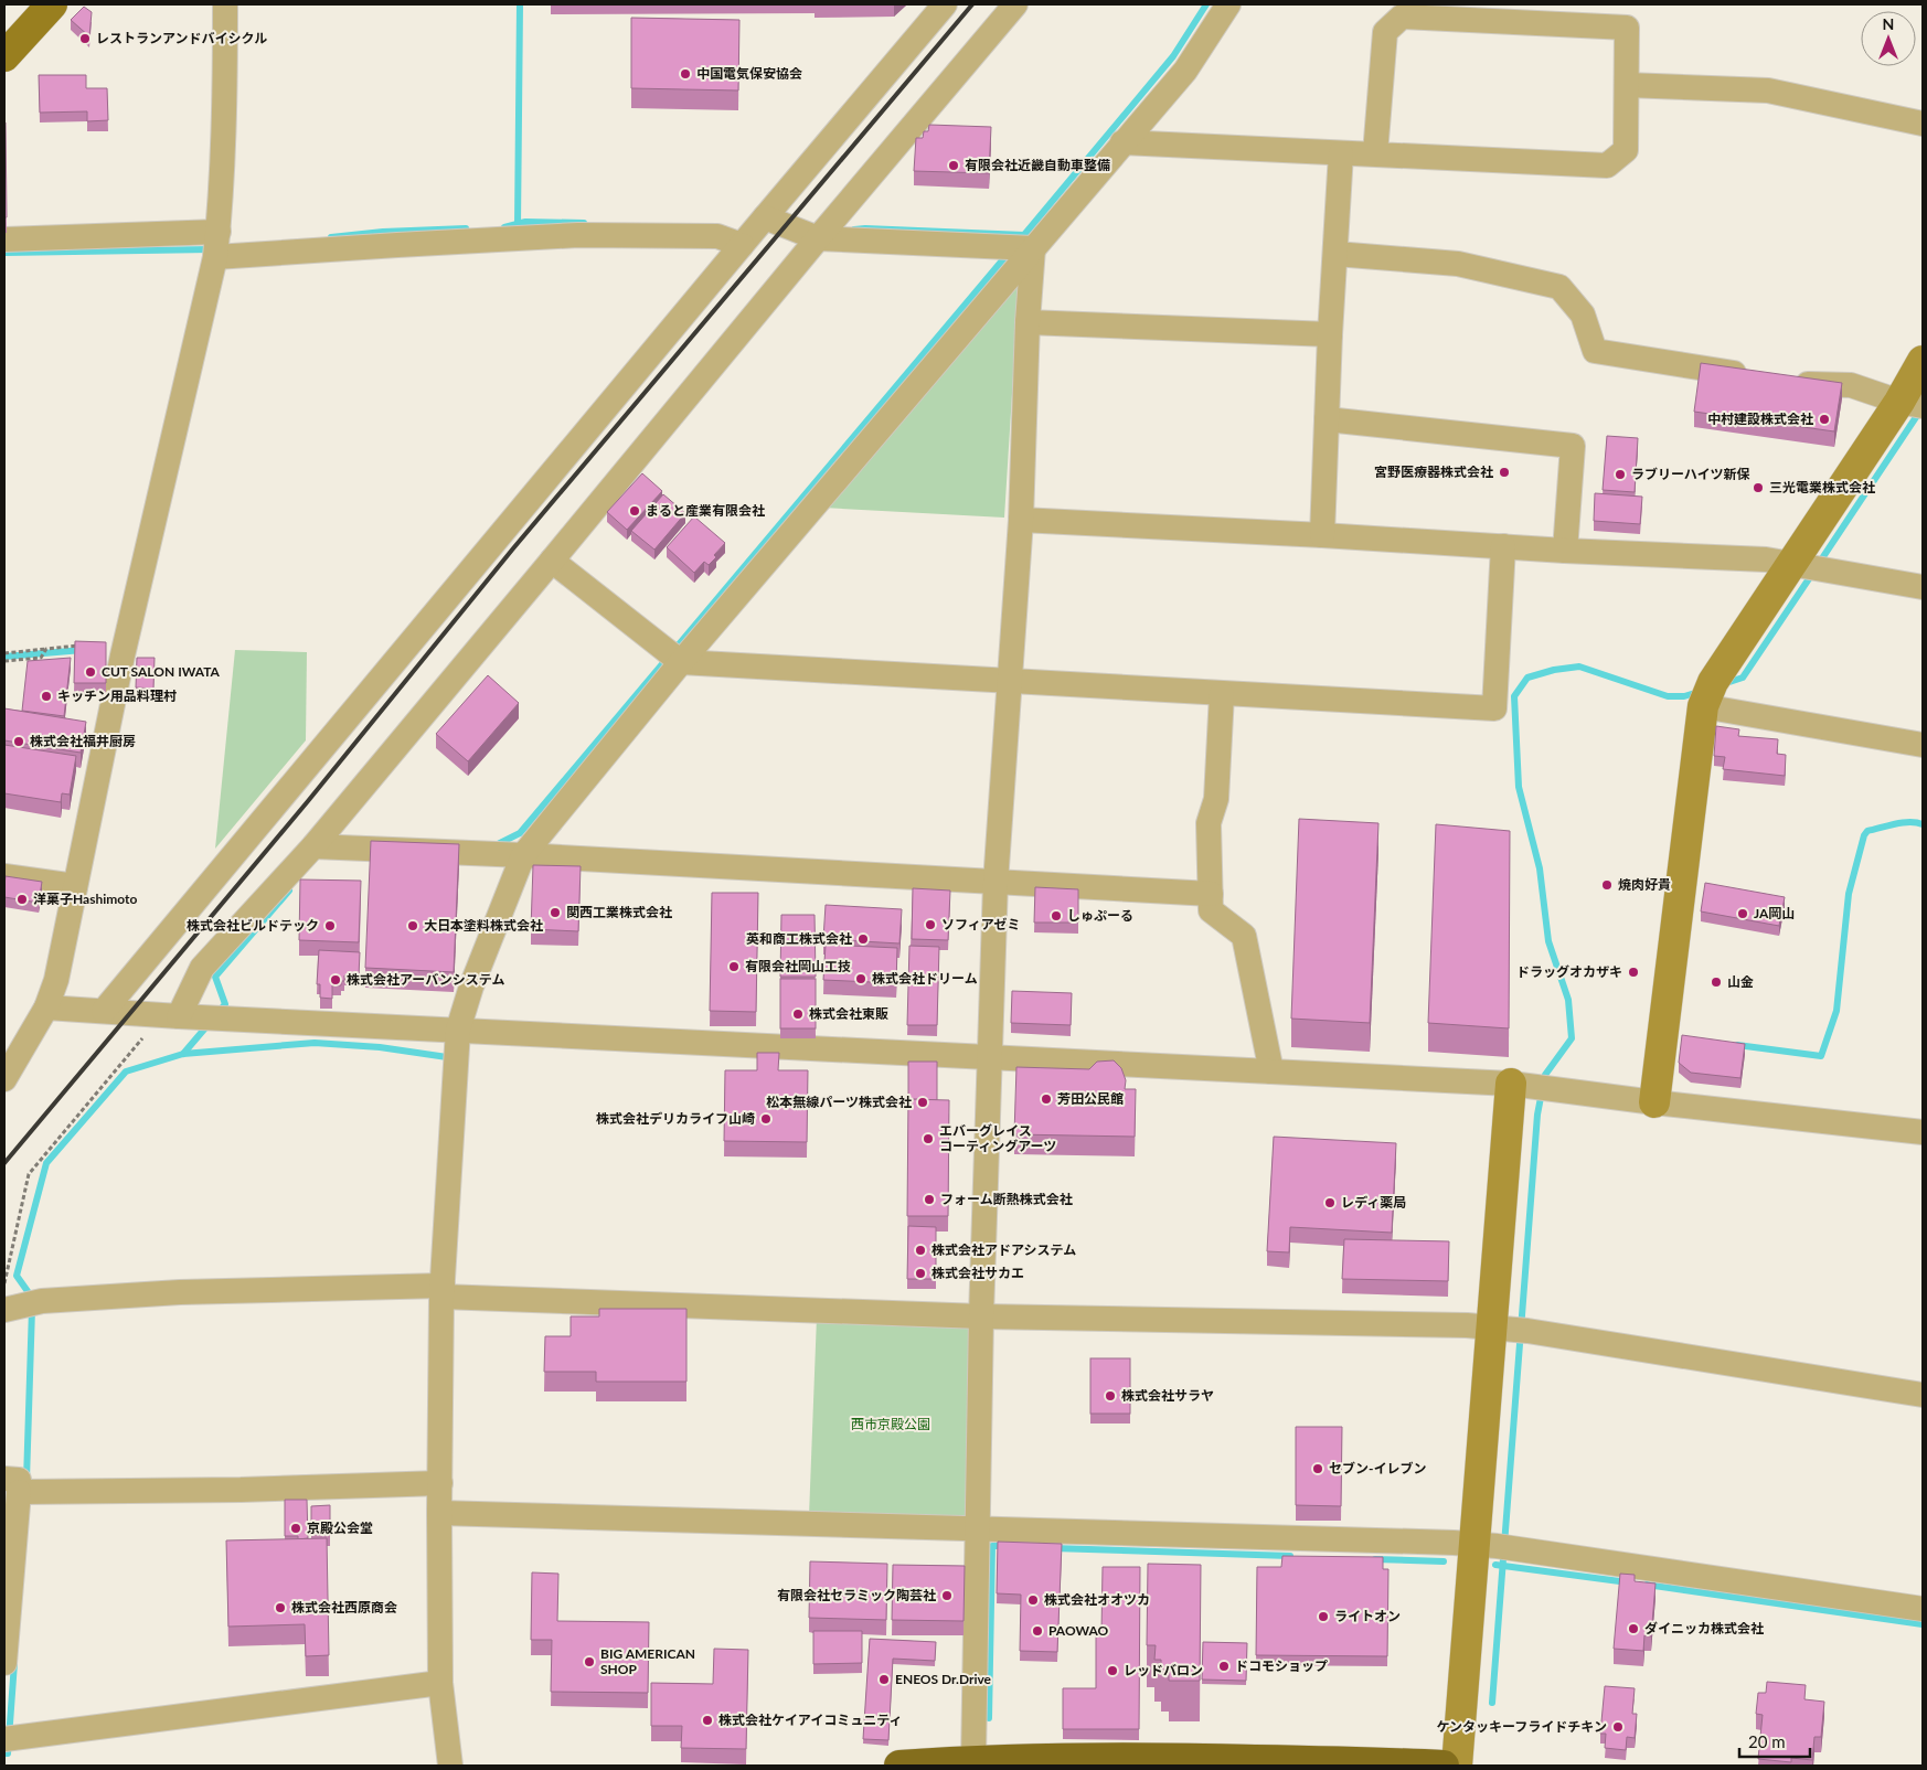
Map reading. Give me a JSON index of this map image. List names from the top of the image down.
{
  "parks": ["西市京殿公園"],
  "places": [
    "レストランアンドバイシクル",
    "中国電気保安協会",
    "有限会社近畿自動車整備",
    "中村建設株式会社",
    "宮野医療器株式会社",
    "ラブリーハイツ新保",
    "三光電業株式会社",
    "まると産業有限会社",
    "CUT SALON IWATA",
    "キッチン用品料理村",
    "株式会社福井厨房",
    "焼肉好貴",
    "洋菓子Hashimoto",
    "関西工業株式会社",
    "JA岡山",
    "しゅぷーる",
    "ソフィアゼミ",
    "株式会社ビルドテック",
    "大日本塗料株式会社",
    "英和商工株式会社",
    "有限会社岡山工技",
    "ドラッグオカザキ",
    "株式会社ドリーム",
    "株式会社アーバンシステム",
    "山金",
    "株式会社東販",
    "芳田公民館",
    "松本無線パーツ株式会社",
    "株式会社デリカライフ山崎",
    "エバーグレイス コーティングアーツ",
    "フォーム断熱株式会社",
    "レディ薬局",
    "株式会社アドアシステム",
    "株式会社サカエ",
    "株式会社サラヤ",
    "セブン-イレブン",
    "京殿公会堂",
    "有限会社セラミック陶芸社",
    "株式会社オオツカ",
    "株式会社西原商会",
    "ライトオン",
    "ダイニッカ株式会社",
    "PAOWAO",
    "BIG AMERICAN SHOP",
    "ドコモショップ",
    "レッドバロン",
    "ENEOS Dr.Drive",
    "株式会社ケイアイコミュニティ",
    "ケンタッキーフライドチキン"
  ],
  "scale_bar": "20 m",
  "north": "top"
}
